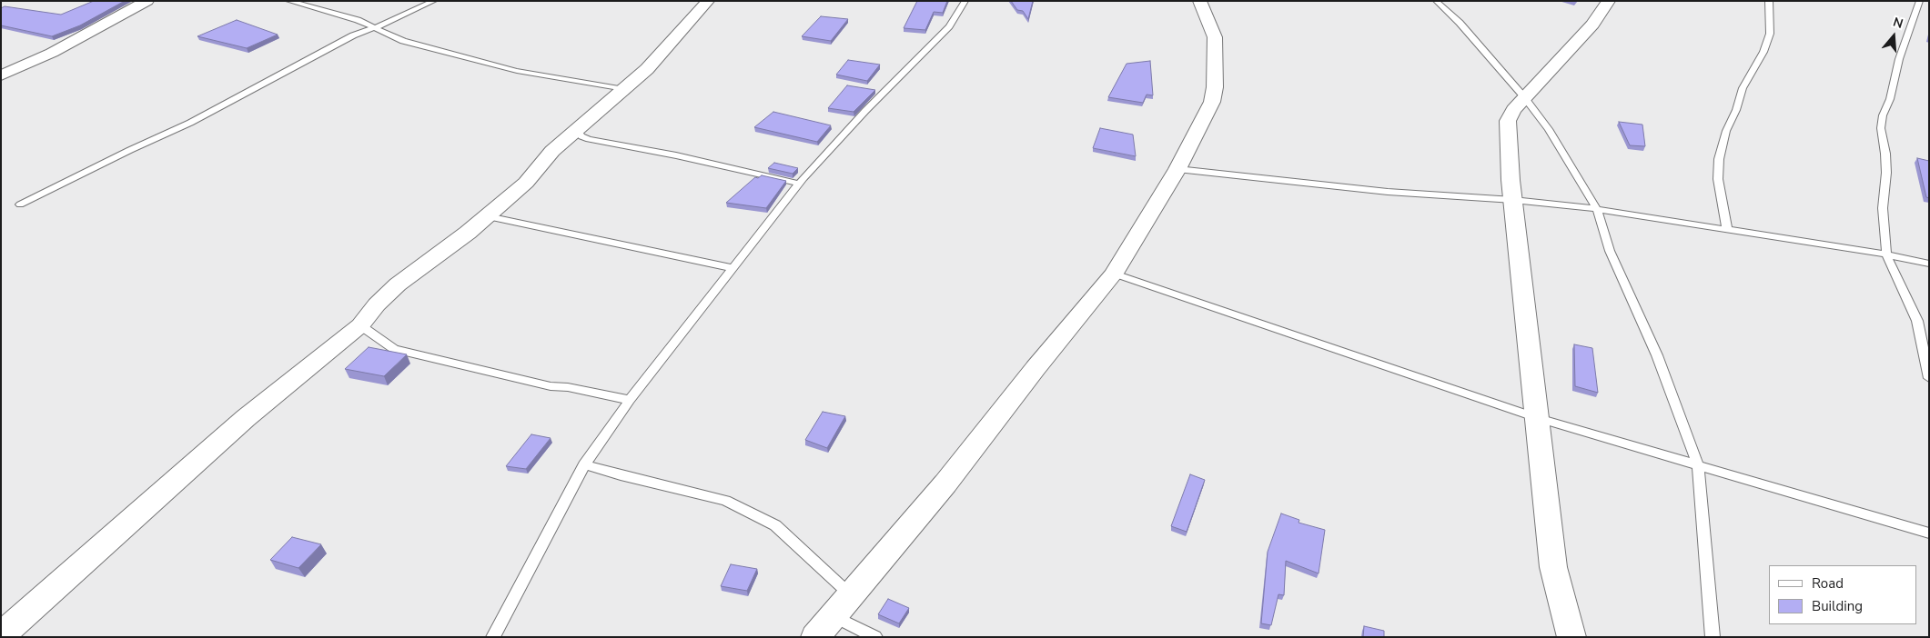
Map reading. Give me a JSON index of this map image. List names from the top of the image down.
{
  "legend": ["Road", "Building"],
  "north": "top"
}
